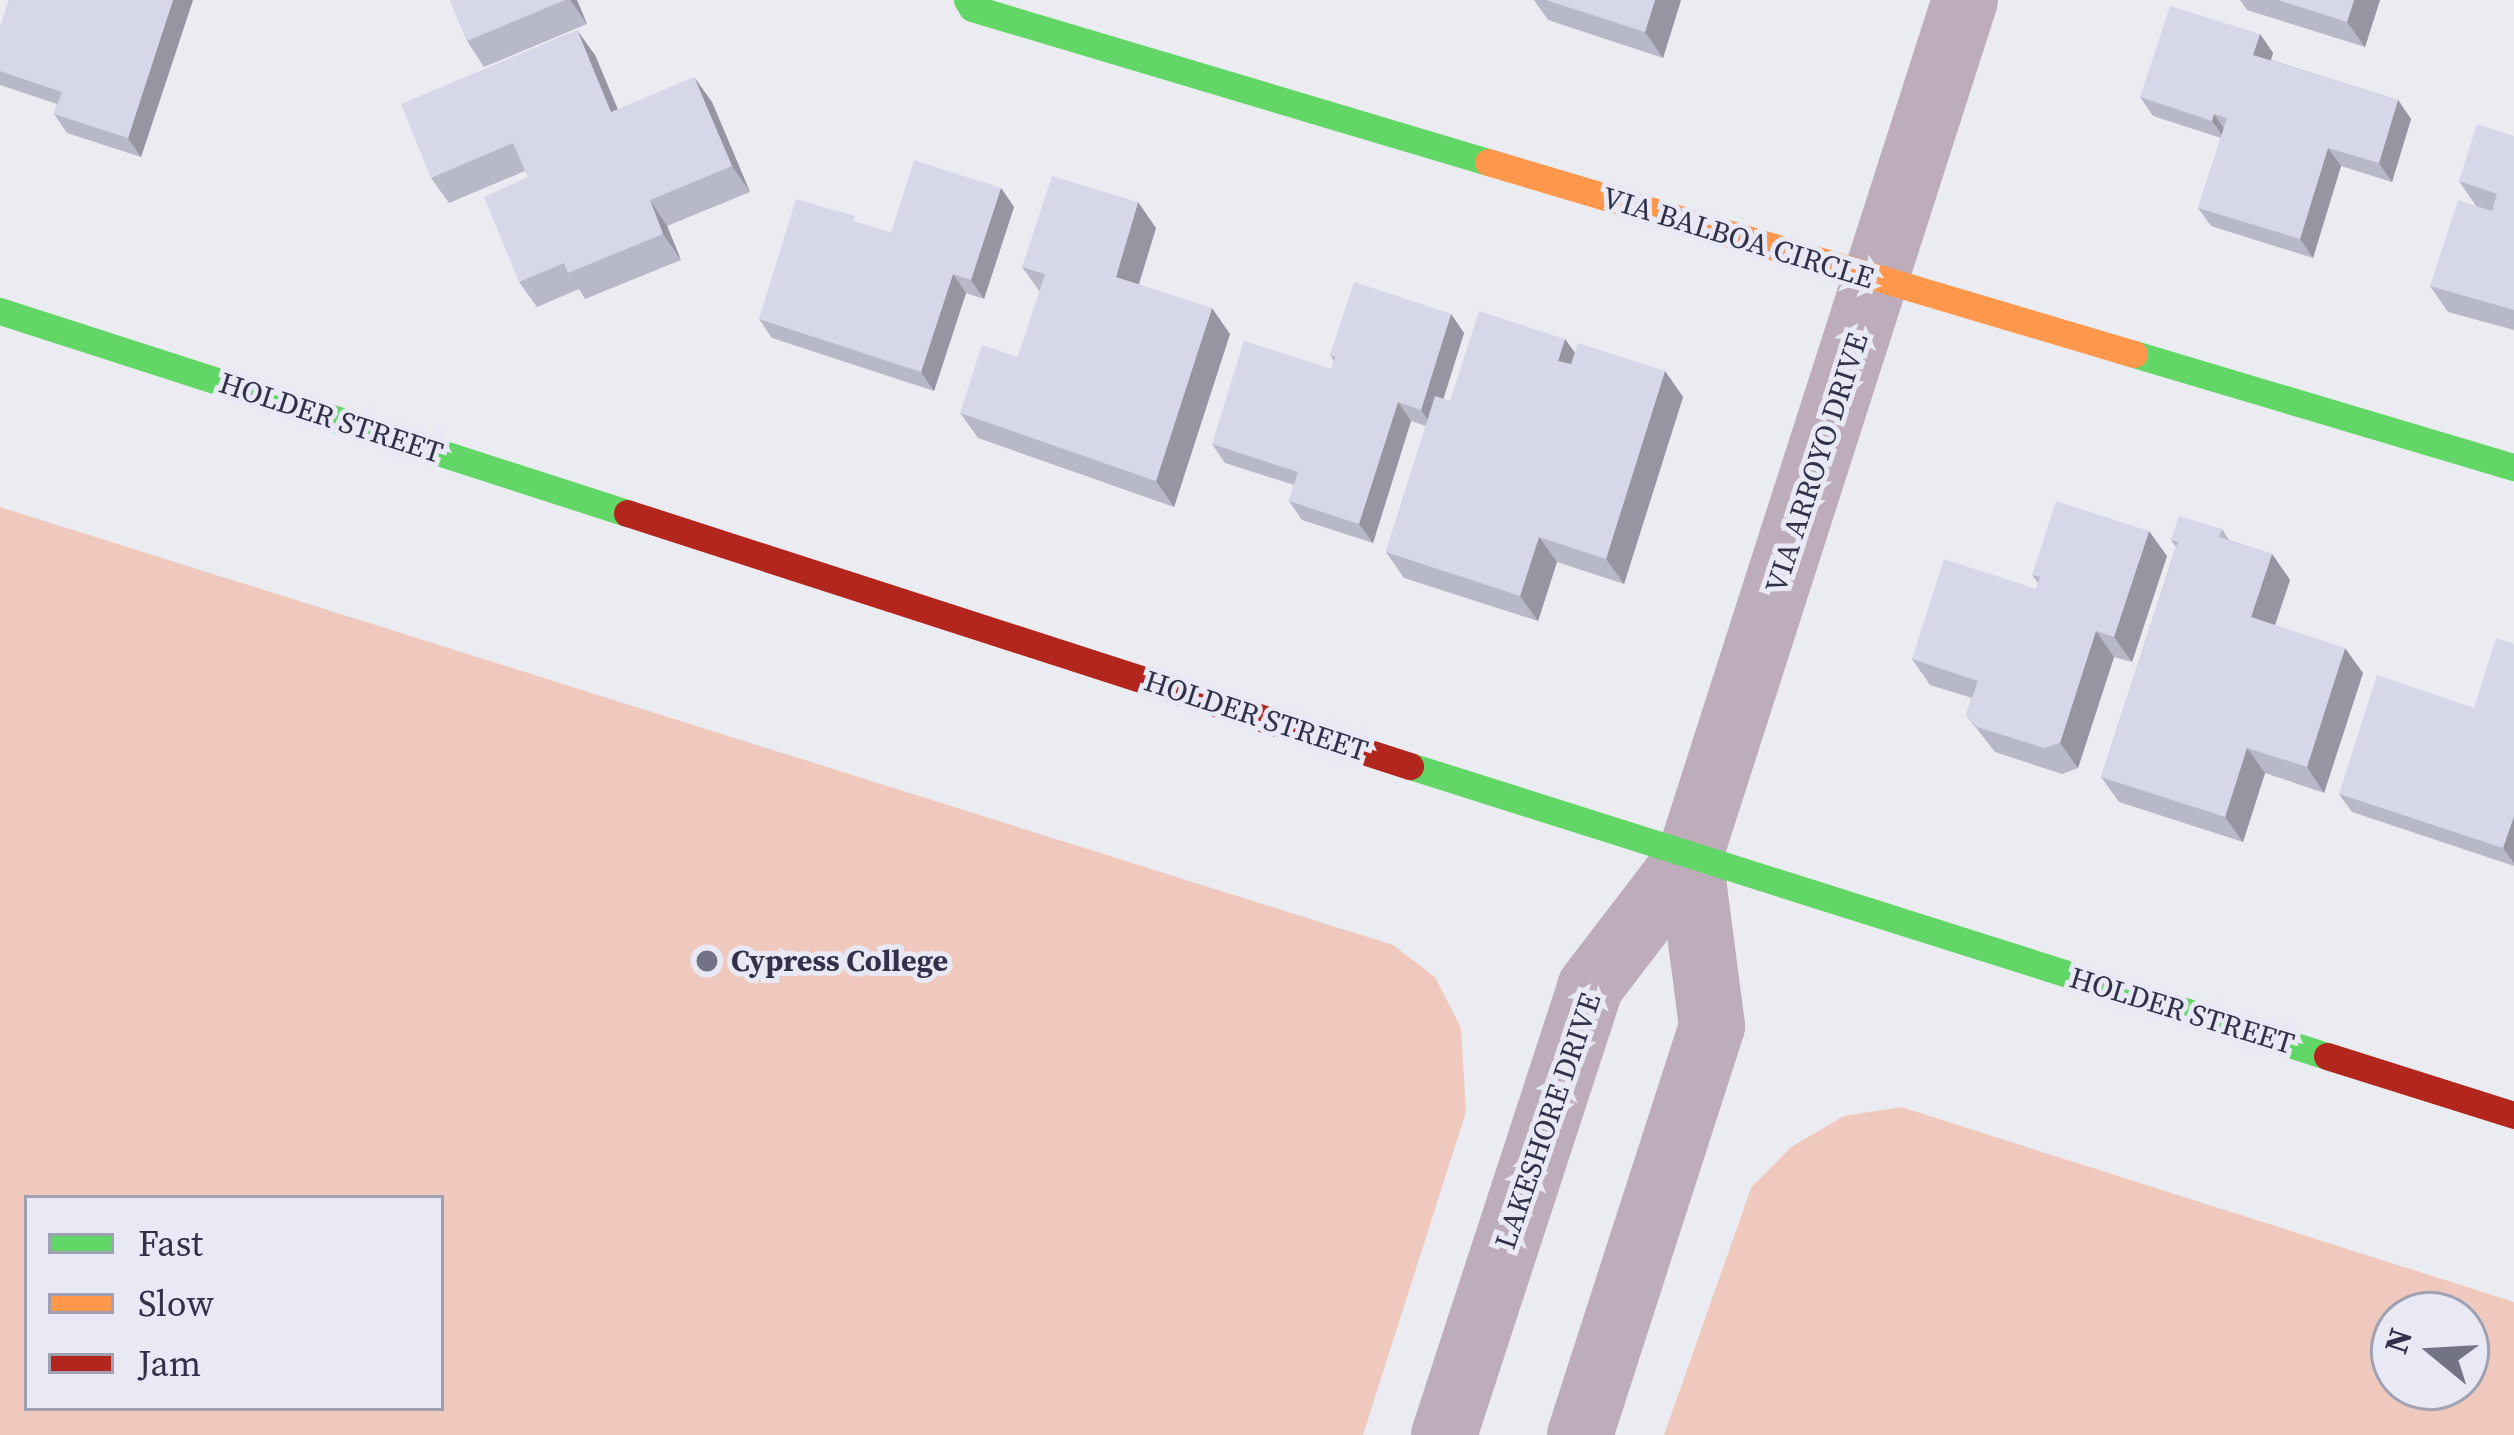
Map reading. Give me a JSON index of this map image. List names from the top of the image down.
{
  "streets": {
    "street": [
      "VIA BALBOA CIRCLE",
      "HOLDER STREET",
      "VIA ARROYO DRIVE",
      "LAKESHORE DRIVE"
    ]
  },
  "crossings": [
    ["VIA BALBOA CIRCLE", "VIA ARROYO DRIVE"],
    ["HOLDER STREET", "VIA ARROYO DRIVE"],
    ["HOLDER STREET", "LAKESHORE DRIVE"],
    ["VIA ARROYO DRIVE", "LAKESHORE DRIVE"]
  ],
  "places": ["Cypress College"],
  "legend": ["Fast", "Slow", "Jam"],
  "north": "left"
}
